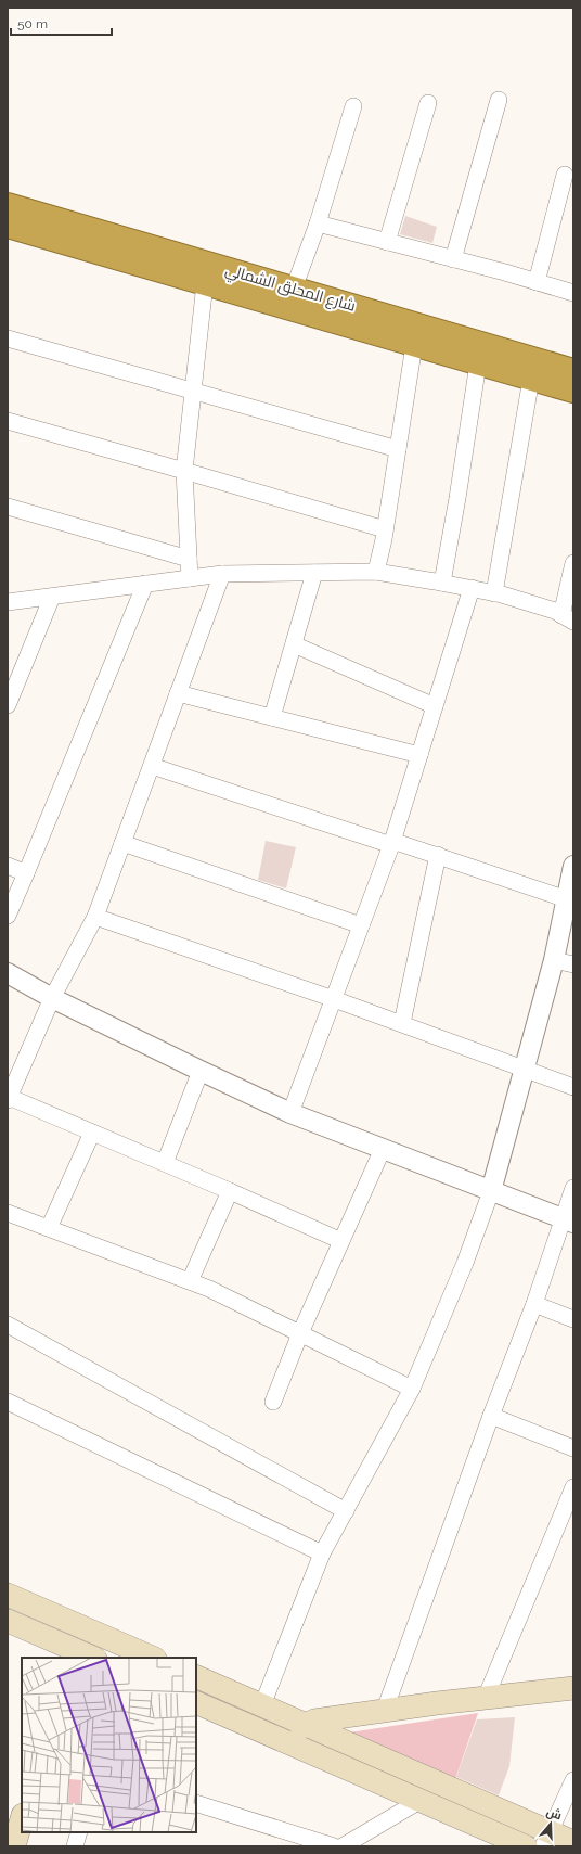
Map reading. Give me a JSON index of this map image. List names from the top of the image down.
{
  "streets": {
    "highway": ["شارع المحلق الشمالي"]
  },
  "scale_bar": "50 m",
  "north": "top"
}
